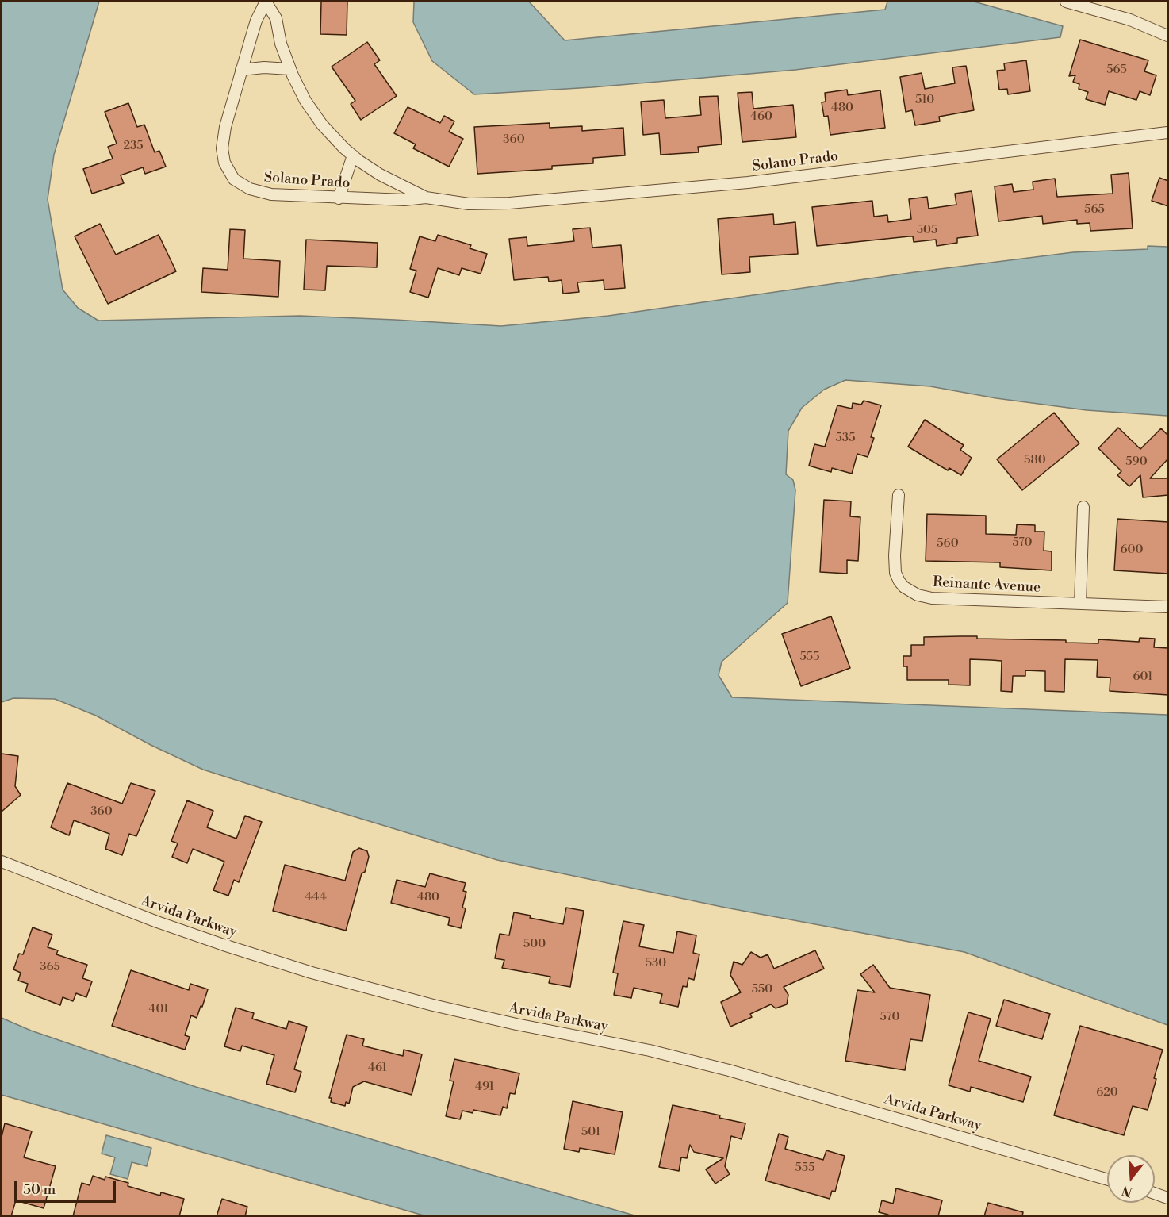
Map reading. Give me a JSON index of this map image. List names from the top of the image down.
{
  "streets": {
    "street": ["Solano Prado", "Reinante Avenue", "Arvida Parkway"]
  },
  "house_numbers": [
    "565",
    "510",
    "480",
    "460",
    "360",
    "235",
    "565",
    "505",
    "535",
    "580",
    "590",
    "570",
    "560",
    "600",
    "555",
    "601",
    "360",
    "444",
    "480",
    "500",
    "530",
    "365",
    "550",
    "401",
    "570",
    "461",
    "491",
    "620",
    "501",
    "555"
  ],
  "scale_bar": "50 m",
  "north": "bottom"
}
